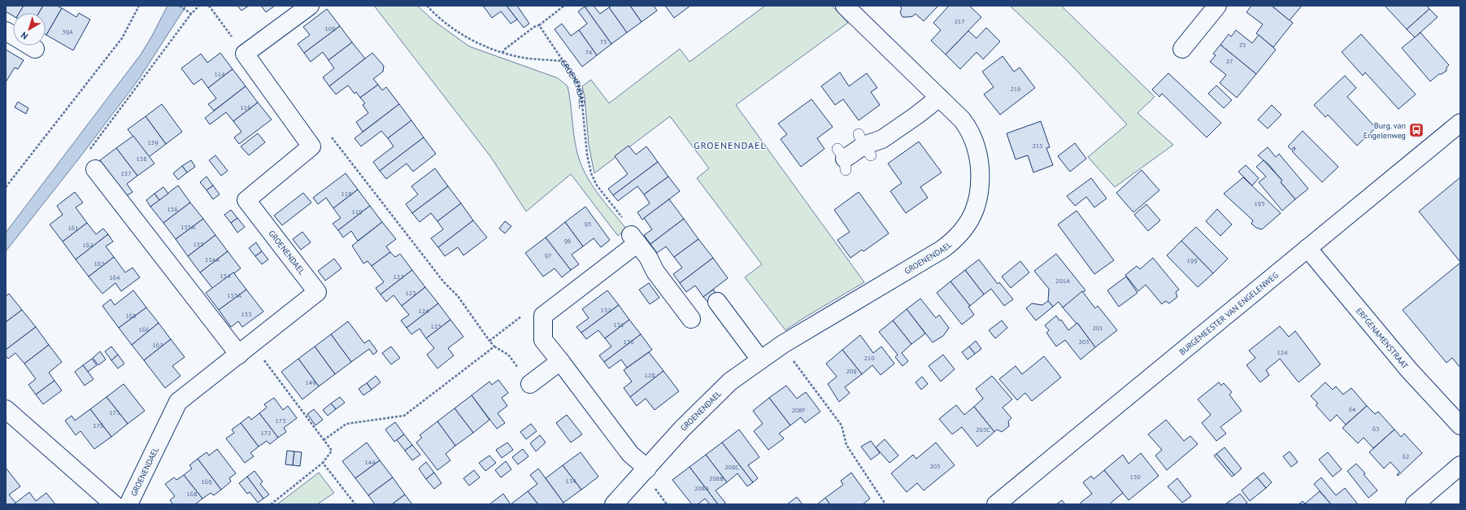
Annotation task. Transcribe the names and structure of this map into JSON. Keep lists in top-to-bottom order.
{
  "streets": {
    "street": ["GROENENDAEL", "BURGEMEESTER VAN ENGELENWEG", "ERFGENAMENSTRAAT"]
  },
  "crossings": [
    ["BURGEMEESTER VAN ENGELENWEG", "ERFGENAMENSTRAAT"]
  ],
  "districts": ["GROENENDAEL"],
  "places": {
    "bus stop": ["Burg. van Engelenweg"]
  },
  "house_numbers": [
    "217",
    "109",
    "39A",
    "75",
    "25",
    "74",
    "27",
    "114",
    "216",
    "116",
    "159",
    "215",
    "158",
    "157",
    "118",
    "195",
    "156",
    "119",
    "95",
    "155A",
    "161",
    "96",
    "155",
    "162",
    "97",
    "154A",
    "199",
    "163",
    "154",
    "122",
    "164",
    "201A",
    "123",
    "153A",
    "132",
    "124",
    "153",
    "165",
    "131",
    "125",
    "201",
    "166",
    "130",
    "203",
    "167",
    "124",
    "210",
    "209",
    "128",
    "149",
    "64",
    "208F",
    "175",
    "173",
    "176",
    "63",
    "203C",
    "172",
    "62",
    "144",
    "205",
    "208C",
    "130",
    "208B",
    "134",
    "169",
    "208A",
    "168"
  ],
  "north": "bottom left"
}
